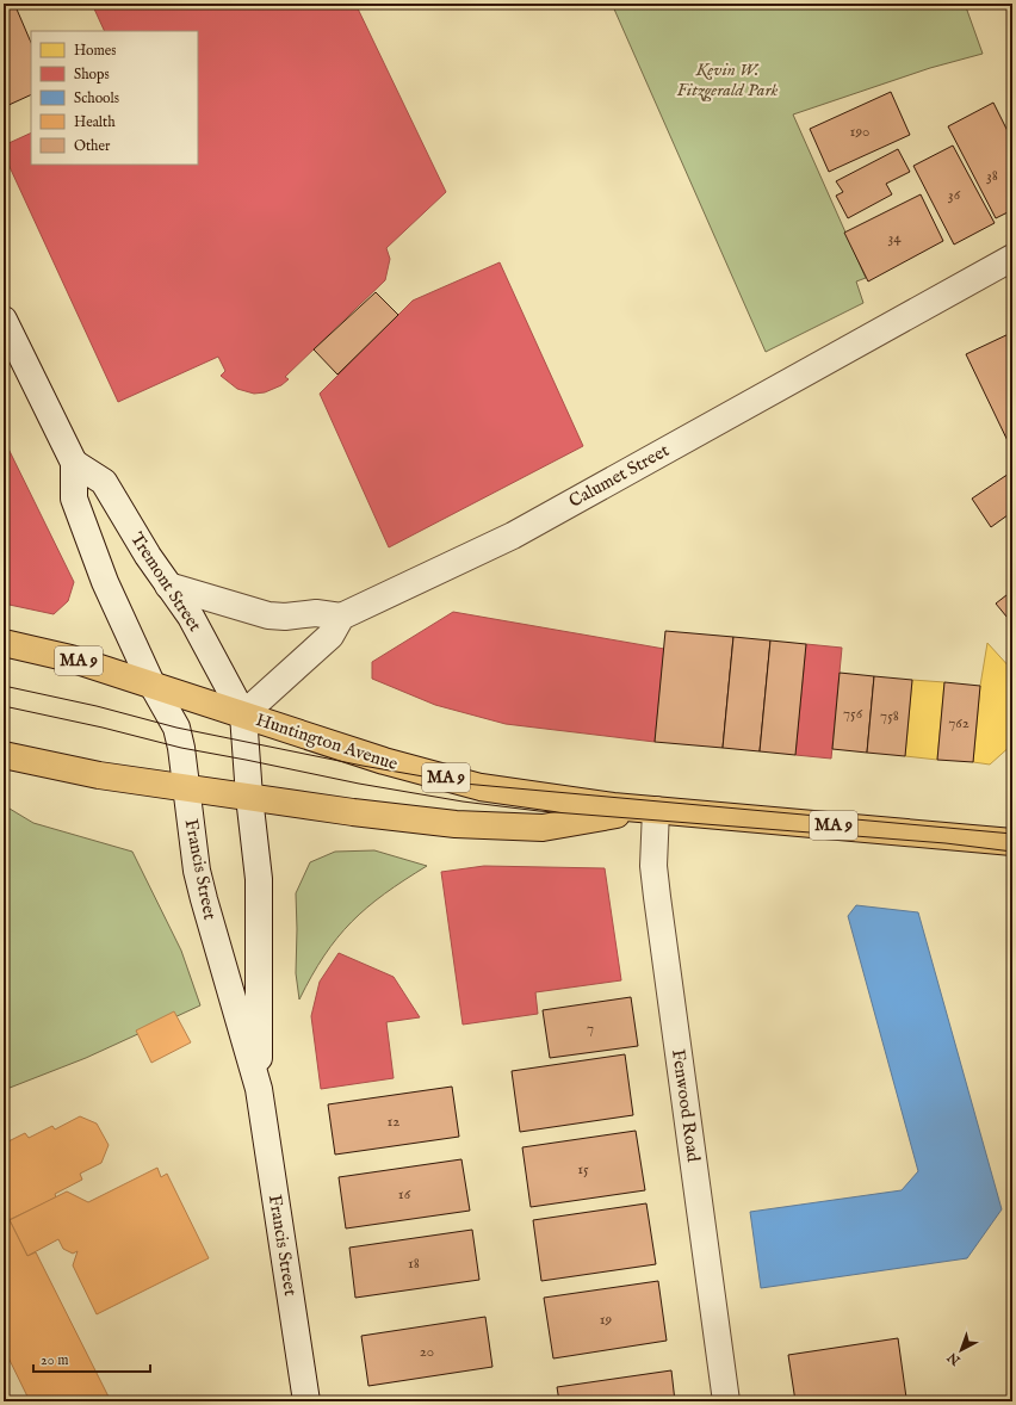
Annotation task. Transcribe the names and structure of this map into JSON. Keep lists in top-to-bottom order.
{
  "streets": {
    "main road": [
      "Calumet Street",
      "Tremont Street",
      "MA 9",
      "Huntington Avenue",
      "Francis Street",
      "Fenwood Road"
    ]
  },
  "crossings": [
    ["Tremont Street", "Huntington Avenue"],
    ["Tremont Street", "Francis Street"],
    ["Huntington Avenue", "Francis Street"],
    ["Huntington Avenue", "Fenwood Road"]
  ],
  "parks": ["Kevin W. Fitzgerald Park"],
  "house_numbers": [
    "190",
    "38",
    "36",
    "34",
    "756",
    "758",
    "762",
    "7",
    "12",
    "15",
    "16",
    "18",
    "19",
    "20"
  ],
  "legend": [
    "Homes",
    "Shops",
    "Schools",
    "Health",
    "Other"
  ],
  "scale_bar": "20 m",
  "north": "bottom left"
}
